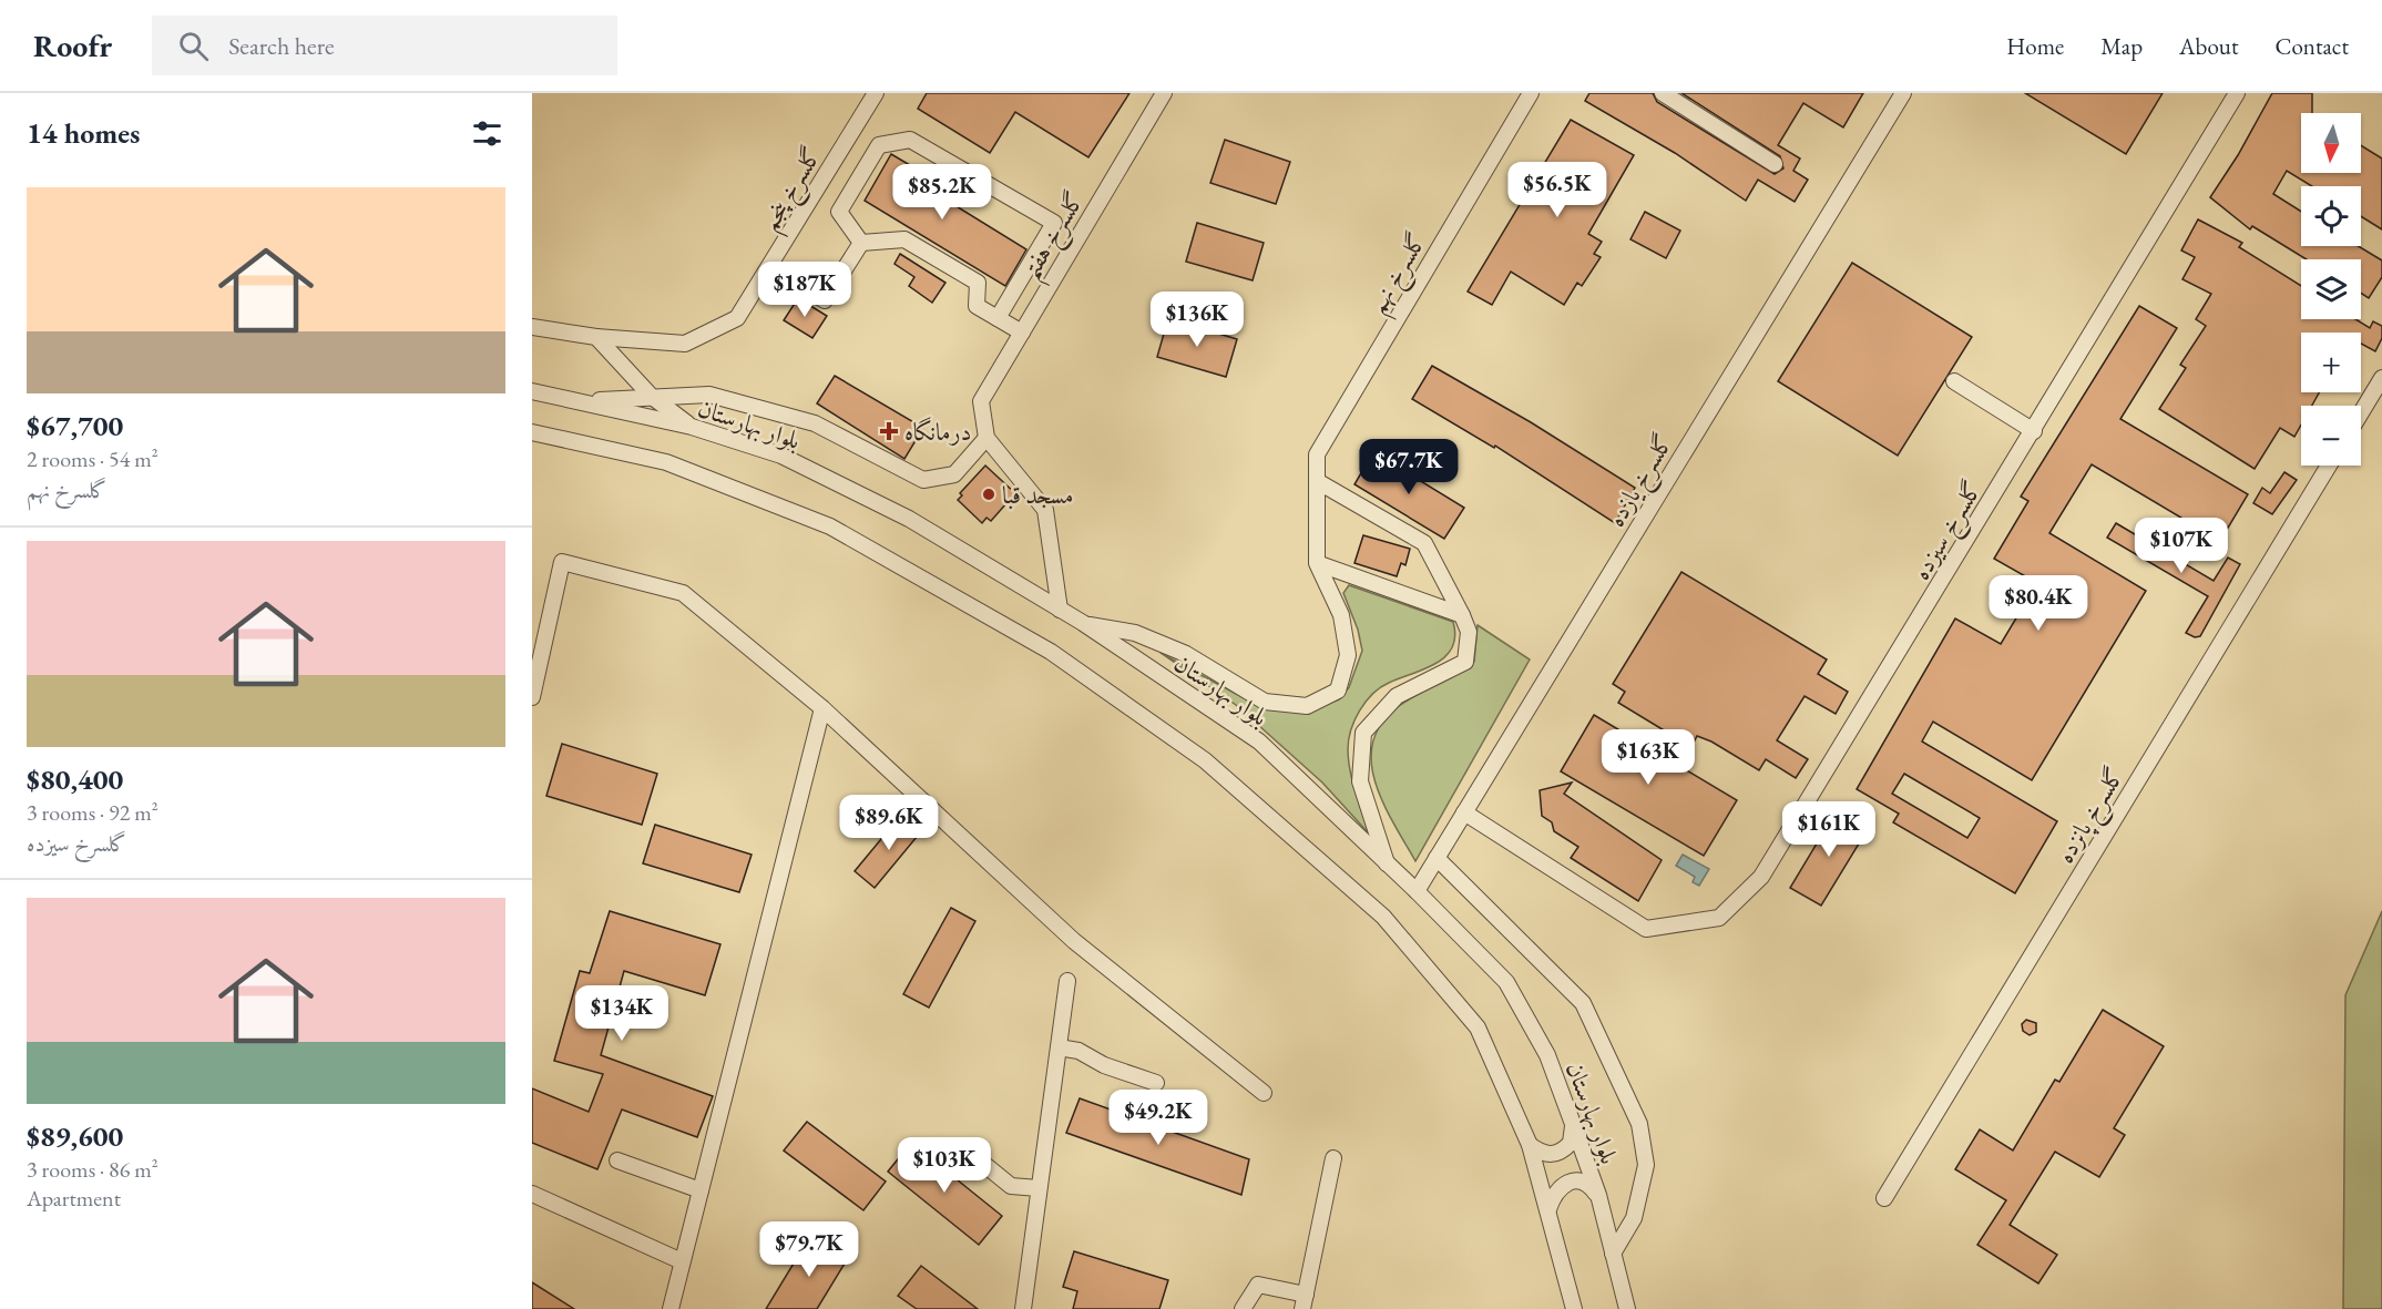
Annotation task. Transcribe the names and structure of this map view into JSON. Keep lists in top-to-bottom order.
{
  "streets": {
    "street": [
      "گلسرخ پنجم",
      "گلسرخ هفتم",
      "گلسرخ نهم",
      "بلوار بهارستان",
      "گلسرخ یازده",
      "گلسرخ سیزده",
      "گلسرخ پانزده"
    ]
  },
  "crossings": [
    ["بلوار بهارستان", "گلسرخ یازده"],
    ["گلسرخ یازده", "گلسرخ سیزده"]
  ],
  "places": {
    "health": ["درمانگاه"],
    "other": ["مسجد قبا"]
  },
  "north": "bottom",
  "page": {
    "header": "Roofr",
    "search": "Search here",
    "nav": [
      "Home",
      "Map",
      "About",
      "Contact"
    ],
    "heading": "14 homes",
    "map_buttons": ["+", "−"],
    "price": [
      "$56.5K",
      "$85.2K",
      "$187K",
      "$136K",
      "$67.7K",
      "$107K",
      "$80.4K",
      "$163K",
      "$89.6K",
      "$161K",
      "$134K",
      "$49.2K",
      "$103K",
      "$79.7K"
    ],
    "list": [
      {
        "name": "$67,700",
        "note": "2 rooms · 54 m² · گلسرخ نهم"
      },
      {
        "name": "$80,400",
        "note": "3 rooms · 92 m² · گلسرخ سیزده"
      },
      {
        "name": "$89,600",
        "note": "3 rooms · 86 m² · Apartment"
      }
    ]
  }
}
